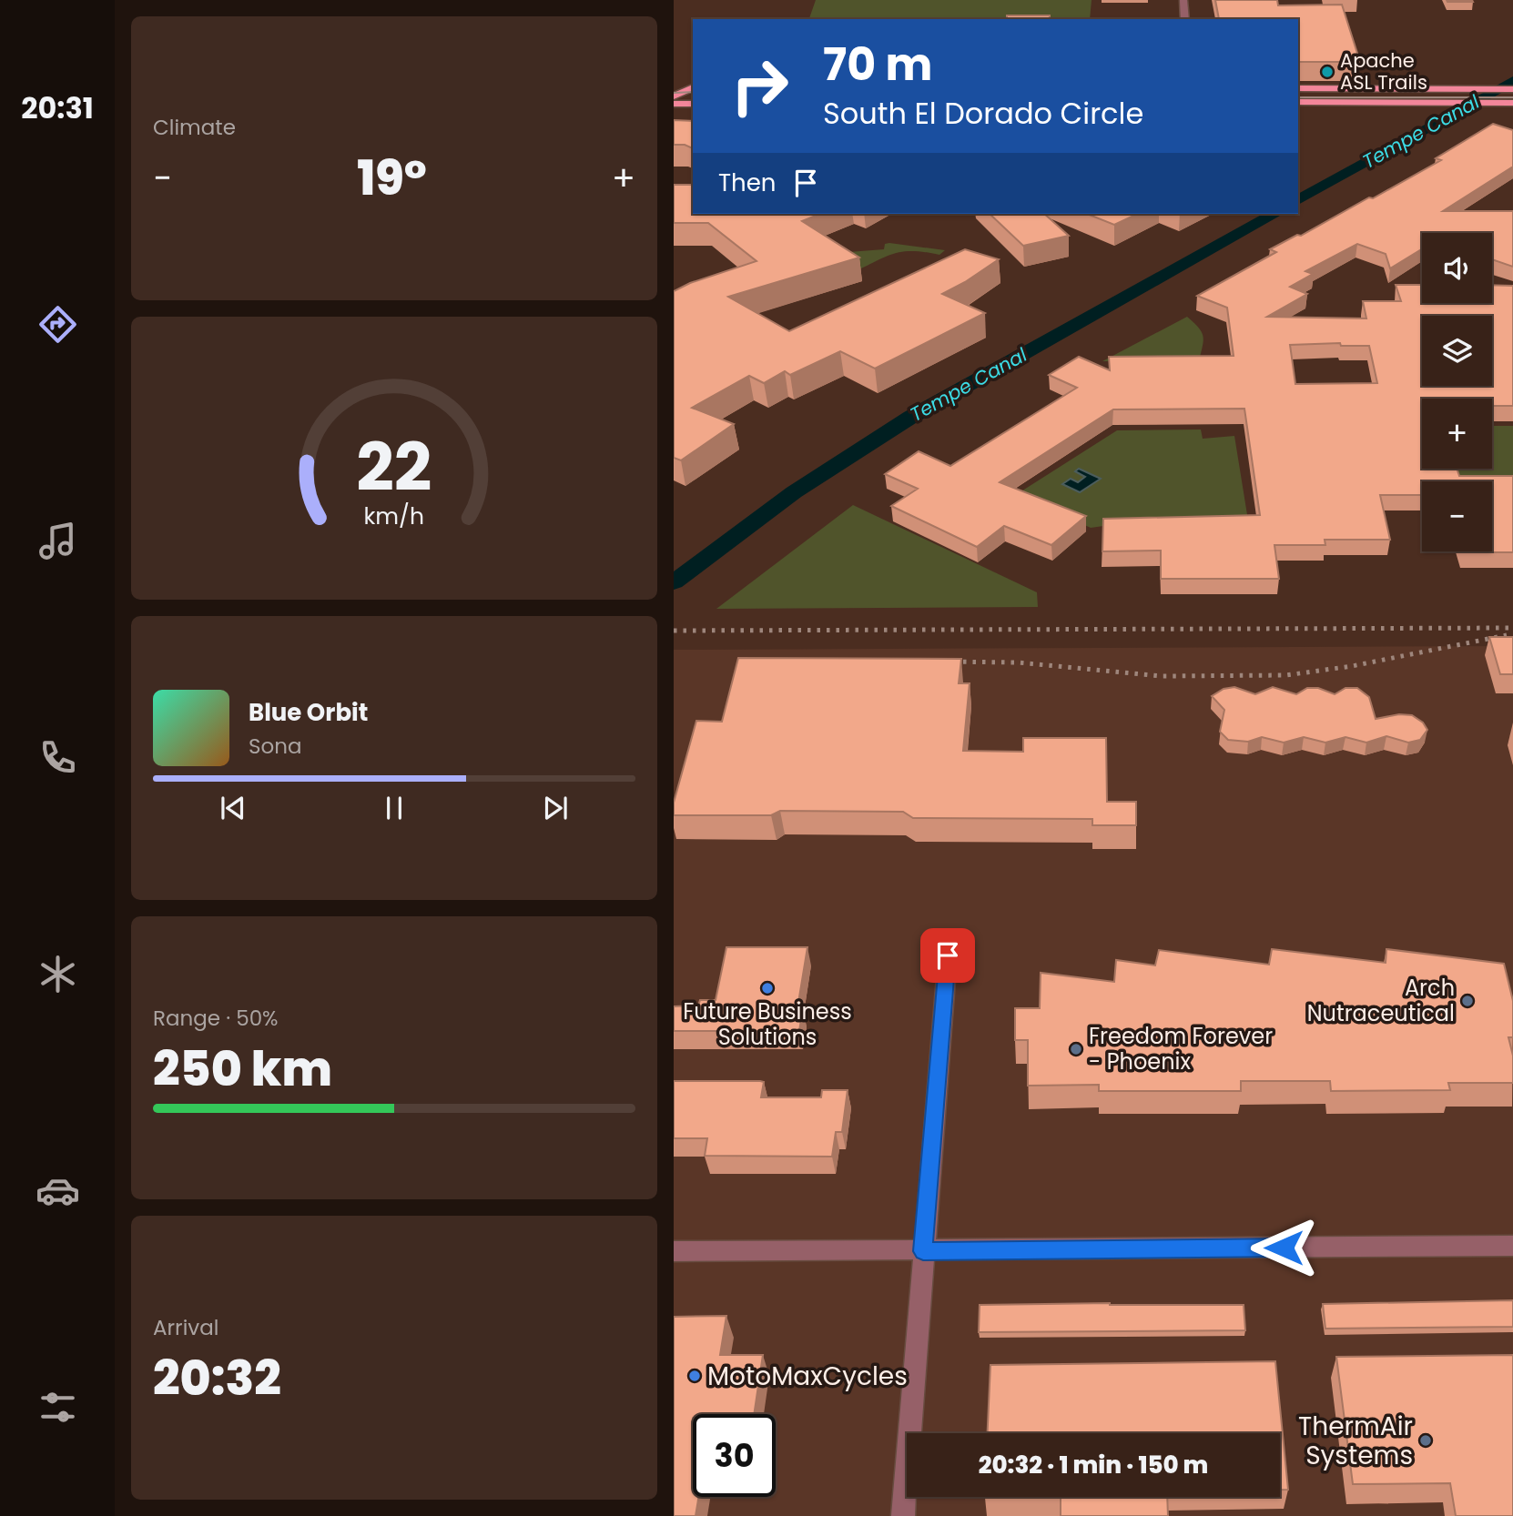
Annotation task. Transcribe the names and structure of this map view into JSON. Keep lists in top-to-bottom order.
{
  "water": ["Tempe Canal"],
  "places": [
    "Apache ASL Trails",
    "Future Business Solutions",
    "Arch Nutraceutical",
    "Freedom Forever - Phoenix",
    "MotoMaxCycles",
    "ThermAir Systems"
  ],
  "page": {
    "tabs": "20:31",
    "tile": [
      "Climate",
      ["Range · 50%", "250 km"],
      ["Arrival", "20:32"]
    ],
    "turn": ["70 m", "South El Dorado Circle"],
    "heat": ["−", "19°", "+"],
    "then": "Then",
    "map_buttons": ["+", "−"],
    "song": ["Blue Orbit", "Sona"],
    "limit": "30",
    "trip": "20:32 · 1 min · 150 m",
    "gauge": ["22", "km/h"]
  }
}
